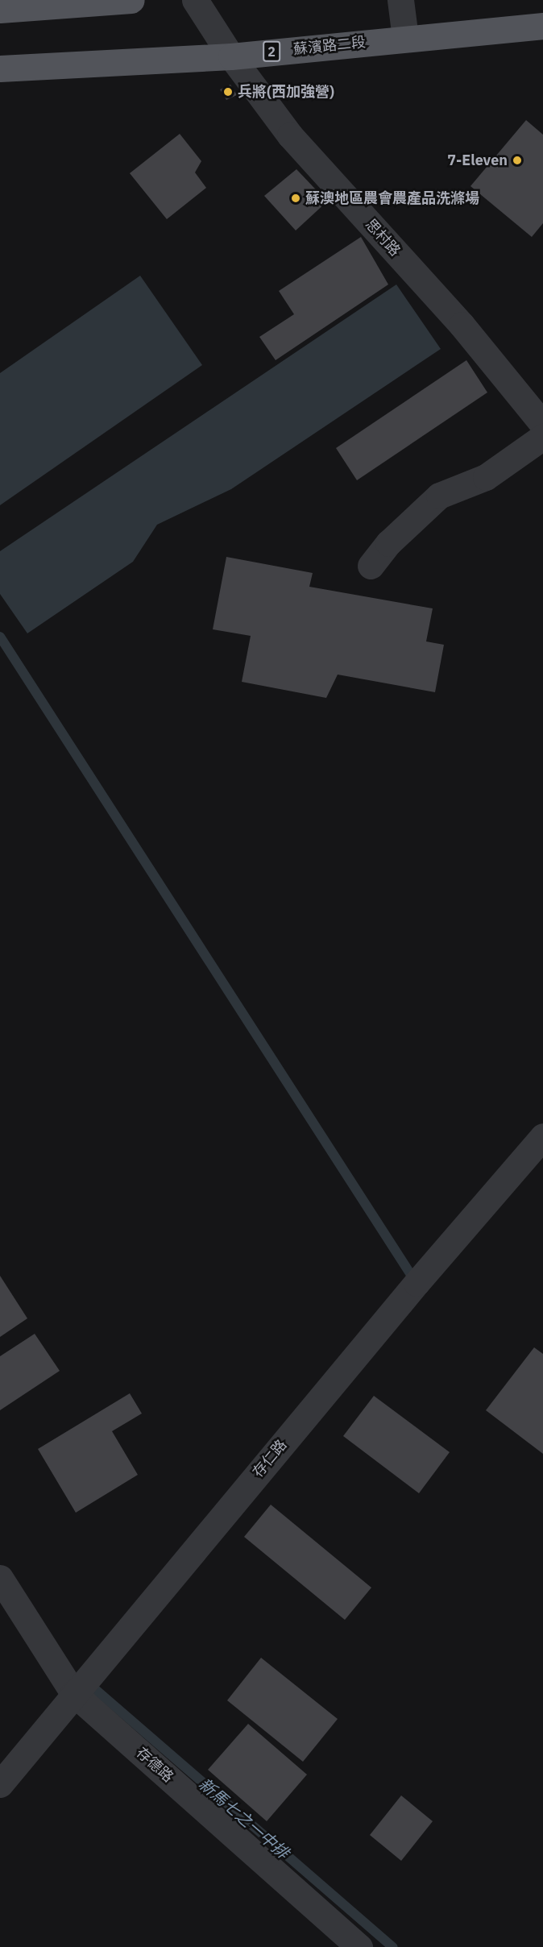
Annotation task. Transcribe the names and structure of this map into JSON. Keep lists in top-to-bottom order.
{
  "streets": {
    "main road": ["蘇濱路二段", "2"],
    "street": ["思村路", "存仁路", "存德路"]
  },
  "crossings": [
    ["蘇濱路二段", "思村路"],
    ["存仁路", "存德路"]
  ],
  "water": ["新馬七之一中排"],
  "places": ["兵將(西加強營)", "7-Eleven", "蘇澳地區農會農產品洗滌場"]
}
